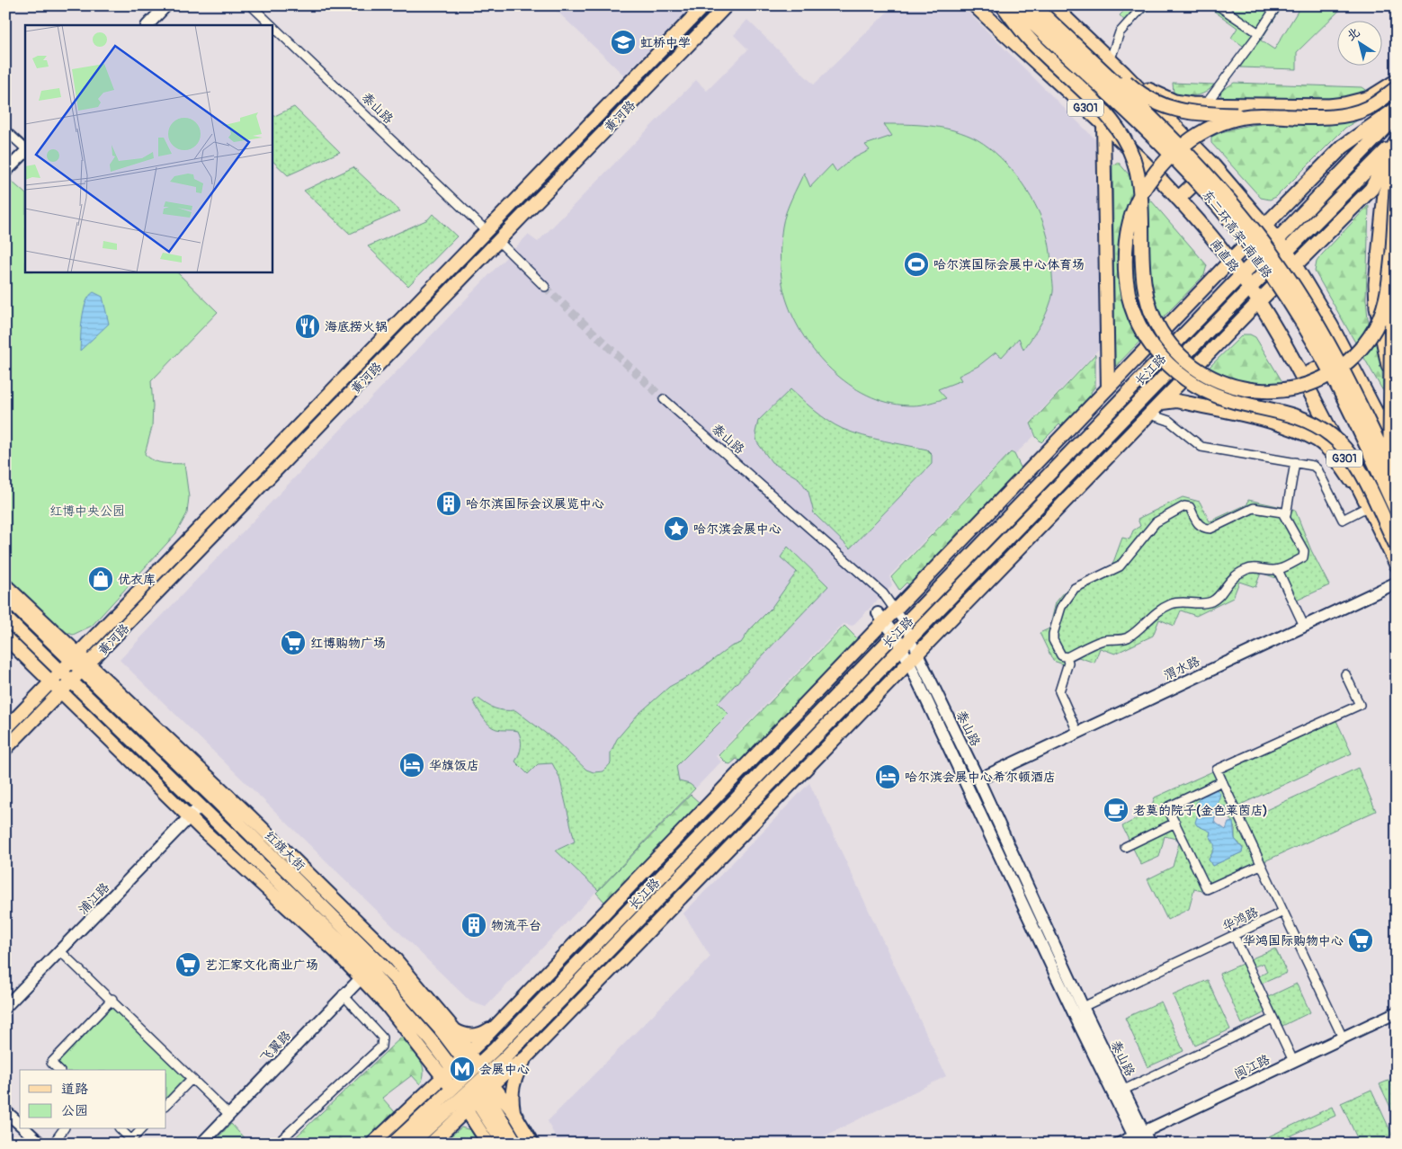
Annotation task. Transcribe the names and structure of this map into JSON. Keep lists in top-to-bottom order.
{
  "streets": {
    "highway": [
      "G301",
      "东二环高架-南直路",
      "南直路",
      "长江路"
    ],
    "main road": [
      "泰山路",
      "黄河路",
      "渭水路",
      "红旗大街",
      "浦江路",
      "飞翼路",
      "闽江路"
    ],
    "street": ["华鸿路"]
  },
  "crossings": [
    ["泰山路", "黄河路"],
    ["泰山路", "长江路"],
    ["泰山路", "渭水路"],
    ["泰山路", "华鸿路"],
    ["泰山路", "闽江路"],
    ["黄河路", "红旗大街"],
    ["南直路", "长江路"],
    ["长江路", "红旗大街"],
    ["红旗大街", "浦江路"],
    ["红旗大街", "飞翼路"]
  ],
  "parks": ["红博中央公园"],
  "places": {
    "school or university": ["虹桥中学"],
    "sports": ["哈尔滨国际会展中心体育场"],
    "restaurant": ["海底捞火锅"],
    "building": ["哈尔滨国际会议展览中心", "物流平台"],
    "place": ["哈尔滨会展中心"],
    "shop": ["优衣库"],
    "supermarket": ["红博购物广场", "华鸿国际购物中心", "艺汇家文化商业广场"],
    "hotel": ["华旗饭店", "哈尔滨会展中心希尔顿酒店"],
    "cafe": ["老莫的院子(金色莱茵店)"],
    "metro station": ["会展中心"]
  },
  "legend": ["道路", "公园"],
  "north": "top left"
}
